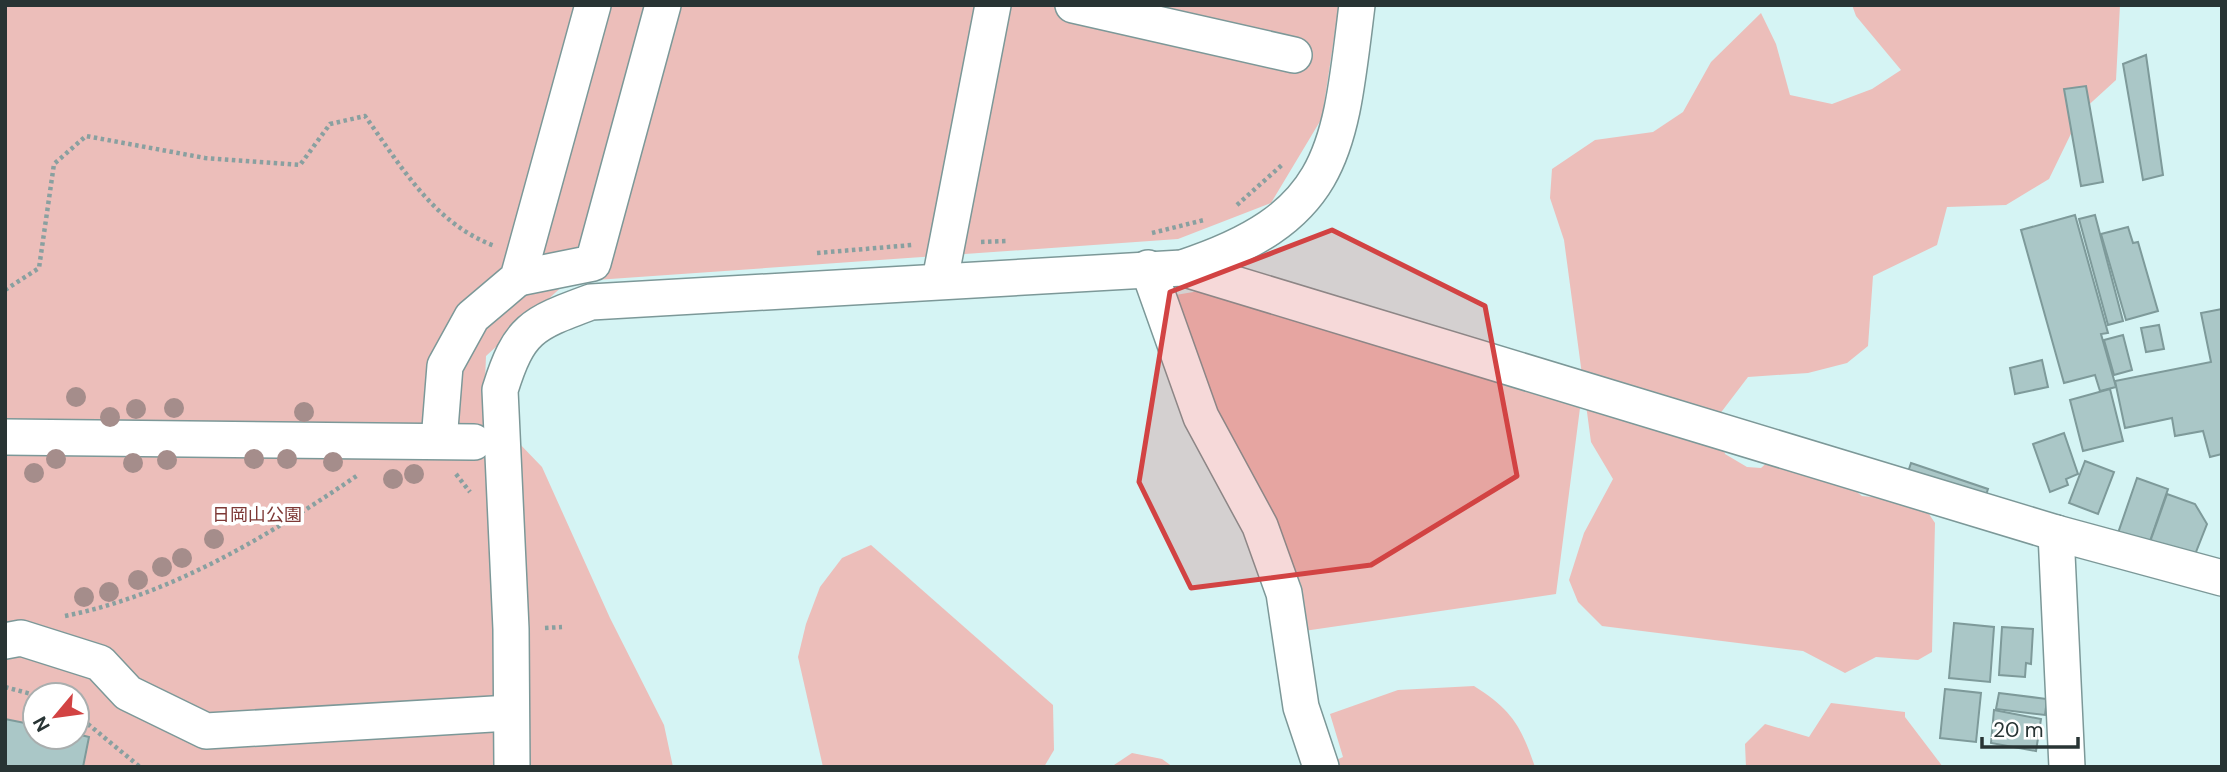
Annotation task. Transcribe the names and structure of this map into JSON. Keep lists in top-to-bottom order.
{
  "parks": ["日岡山公園"],
  "scale_bar": "20 m",
  "north": "bottom left"
}
